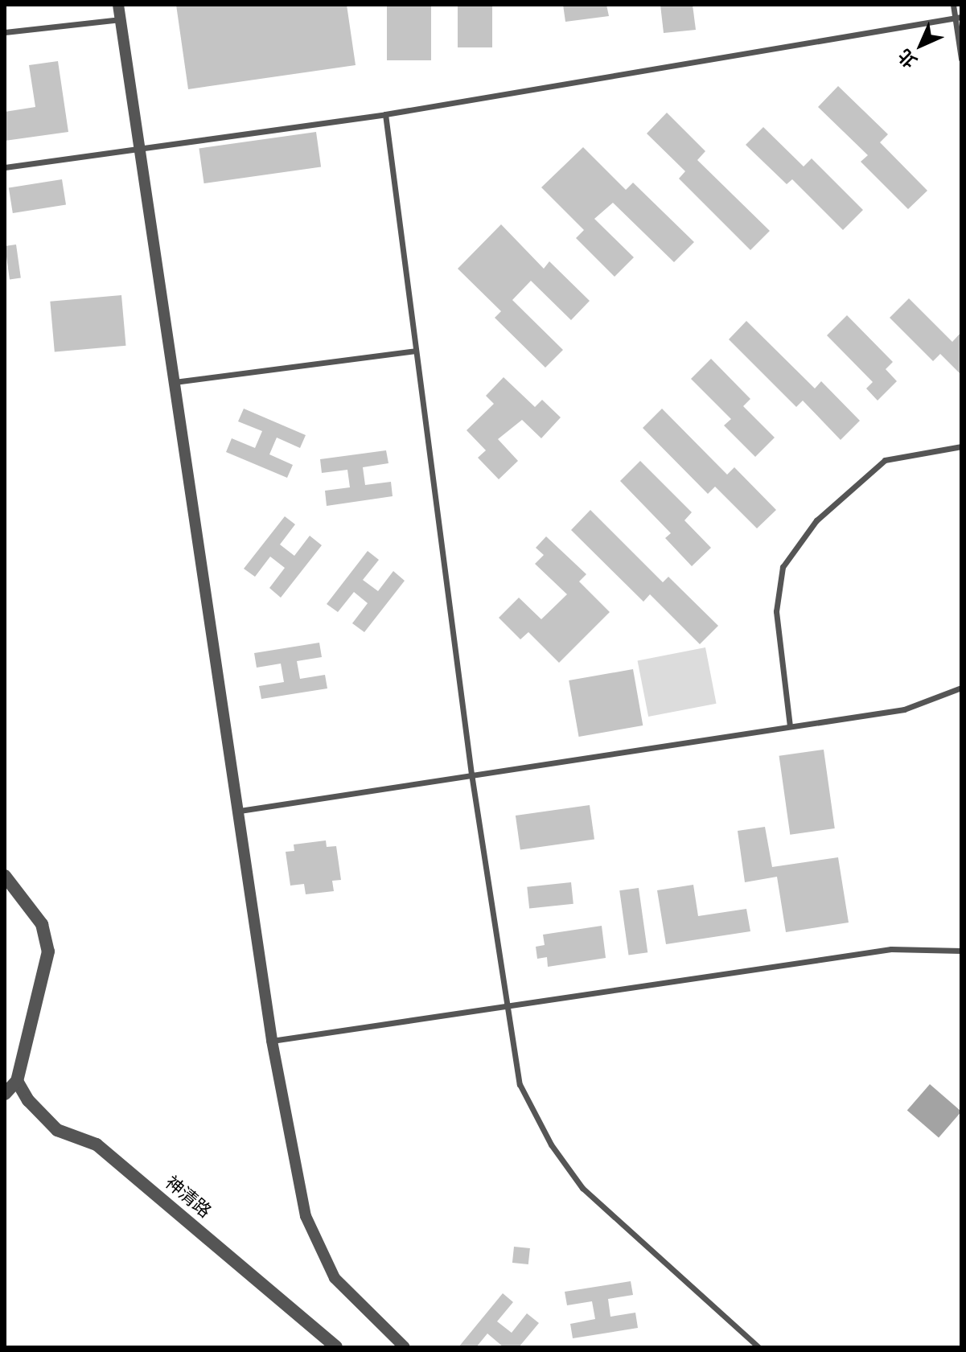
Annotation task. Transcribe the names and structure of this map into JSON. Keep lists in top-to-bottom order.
{
  "streets": {
    "street": ["神清路"]
  },
  "north": "bottom left"
}
